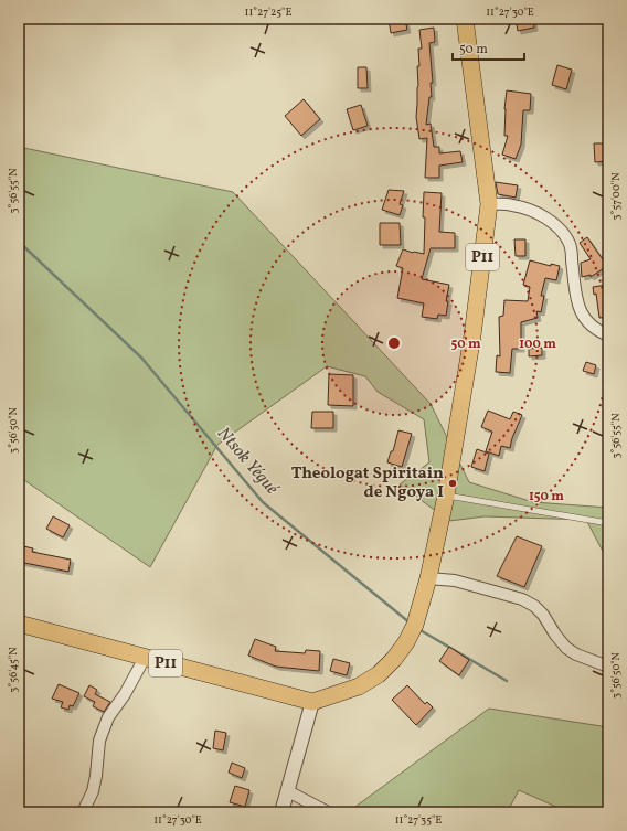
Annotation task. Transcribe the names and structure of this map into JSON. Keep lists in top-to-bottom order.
{
  "streets": {
    "main road": ["P11"]
  },
  "water": ["Ntsok Yégué"],
  "places": ["Theologat Spiritain de Ngoya I"],
  "scale_bar": "50 m",
  "coordinates": [
    "11°27'25\"E",
    "11°27'30\"E",
    "3°56'55\"N",
    "3°57'00\"N",
    "3°56'50\"N",
    "3°56'45\"N",
    "11°27'35\"E"
  ],
  "rings": ["50 m", "100 m", "150 m"]
}
